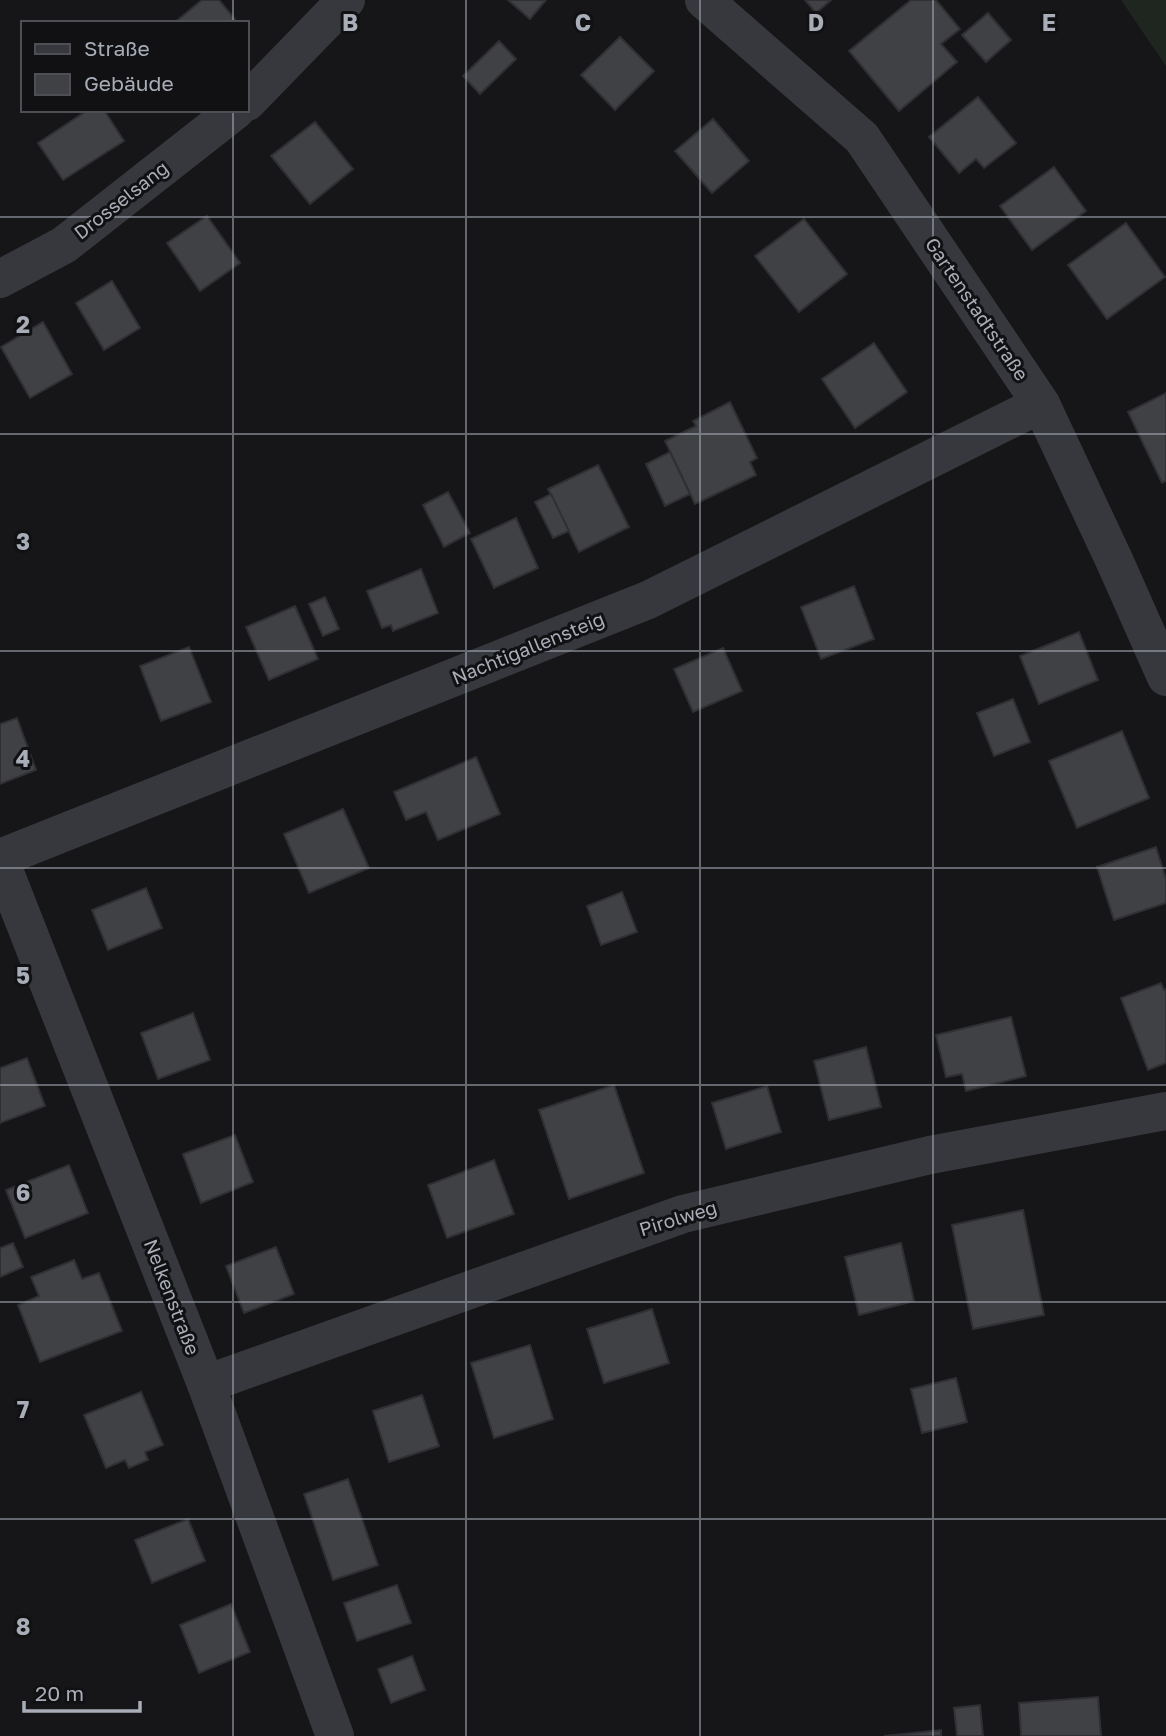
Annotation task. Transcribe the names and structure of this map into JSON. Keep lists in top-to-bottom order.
{
  "streets": {
    "street": [
      "Drosselsang",
      "Gartenstadtstraße",
      "Nachtigallensteig",
      "Pirolweg",
      "Nelkenstraße"
    ]
  },
  "crossings": [
    ["Gartenstadtstraße", "Nachtigallensteig"],
    ["Nachtigallensteig", "Nelkenstraße"],
    ["Pirolweg", "Nelkenstraße"]
  ],
  "legend": ["Straße", "Gebäude"],
  "scale_bar": "20 m",
  "grid": {
    "columns": [
      "B",
      "C",
      "D",
      "E"
    ],
    "rows": [
      "2",
      "3",
      "4",
      "5",
      "6",
      "7",
      "8"
    ]
  }
}
